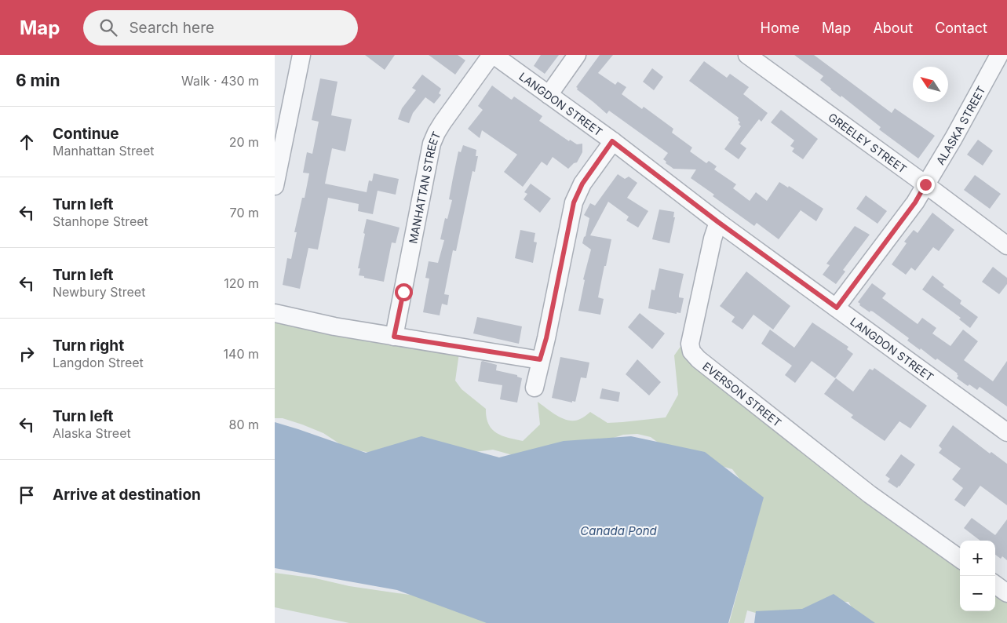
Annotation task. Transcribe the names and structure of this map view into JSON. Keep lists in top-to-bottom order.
{
  "streets": {
    "street": [
      "LANGDON STREET",
      "ALASKA STREET",
      "GREELEY STREET",
      "MANHATTAN STREET",
      "EVERSON STREET"
    ]
  },
  "crossings": [
    ["LANGDON STREET", "ALASKA STREET"],
    ["LANGDON STREET", "MANHATTAN STREET"],
    ["LANGDON STREET", "EVERSON STREET"],
    ["ALASKA STREET", "GREELEY STREET"]
  ],
  "water": ["Canada Pond"],
  "north": "top left",
  "page": {
    "header": "Map",
    "search": "Search here",
    "nav": [
      "Home",
      "Map",
      "About",
      "Contact"
    ],
    "heading": ["6 min", "Walk · 430 m"],
    "list": [
      ["Continue", "Manhattan Street", "20 m"],
      ["Turn left", "Stanhope Street", "70 m"],
      ["Turn left", "Newbury Street", "120 m"],
      ["Turn right", "Langdon Street", "140 m"],
      ["Turn left", "Alaska Street", "80 m"],
      "Arrive at destination"
    ],
    "map_buttons": ["+", "−"]
  }
}
